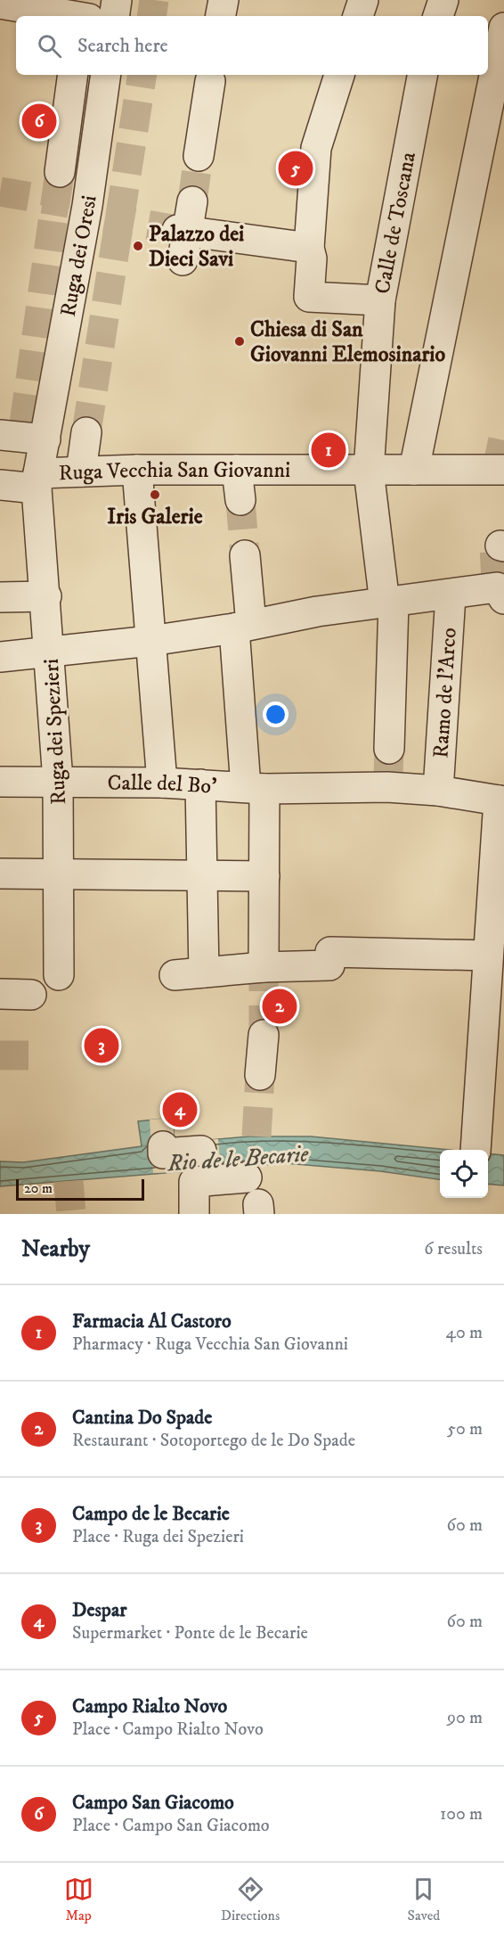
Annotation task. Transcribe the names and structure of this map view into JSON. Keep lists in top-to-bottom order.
{
  "streets": {
    "street": [
      "Calle de Toscana",
      "Ruga dei Oresi",
      "Ruga Vecchia San Giovanni",
      "Ramo de l'Arco",
      "Ruga dei Spezieri",
      "Calle del Bo'"
    ]
  },
  "crossings": [
    ["Calle de Toscana", "Ruga Vecchia San Giovanni"],
    ["Calle de Toscana", "Calle del Bo'"],
    ["Ruga dei Oresi", "Ruga Vecchia San Giovanni"],
    ["Ruga Vecchia San Giovanni", "Ruga dei Spezieri"],
    ["Ramo de l'Arco", "Calle del Bo'"],
    ["Ruga dei Spezieri", "Calle del Bo'"]
  ],
  "water": ["Rio de le Becarie"],
  "places": ["Palazzo dei Dieci Savi", "Chiesa di San Giovanni Elemosinario", "Iris Galerie"],
  "scale_bar": "20 m",
  "page": {
    "search": "Search here",
    "pins": [
      "6",
      "5",
      "1",
      "2",
      "3",
      "4"
    ],
    "scale": "20 m",
    "heading": ["Nearby", "6 results"],
    "list": [
      {
        "mark": "1",
        "name": "Farmacia Al Castoro",
        "note": "Pharmacy · Ruga Vecchia San Giovanni",
        "value": "40 m"
      },
      {
        "mark": "2",
        "name": "Cantina Do Spade",
        "note": "Restaurant · Sotoportego de le Do Spade",
        "value": "50 m"
      },
      {
        "mark": "3",
        "name": "Campo de le Becarie",
        "note": "Place · Ruga dei Spezieri",
        "value": "60 m"
      },
      {
        "mark": "4",
        "name": "Despar",
        "note": "Supermarket · Ponte de le Becarie",
        "value": "60 m"
      },
      {
        "mark": "5",
        "name": "Campo Rialto Novo",
        "note": "Place · Campo Rialto Novo",
        "value": "90 m"
      },
      {
        "mark": "6",
        "name": "Campo San Giacomo",
        "note": "Place · Campo San Giacomo",
        "value": "100 m"
      }
    ],
    "nav": ["Map", "Directions", "Saved"]
  }
}
